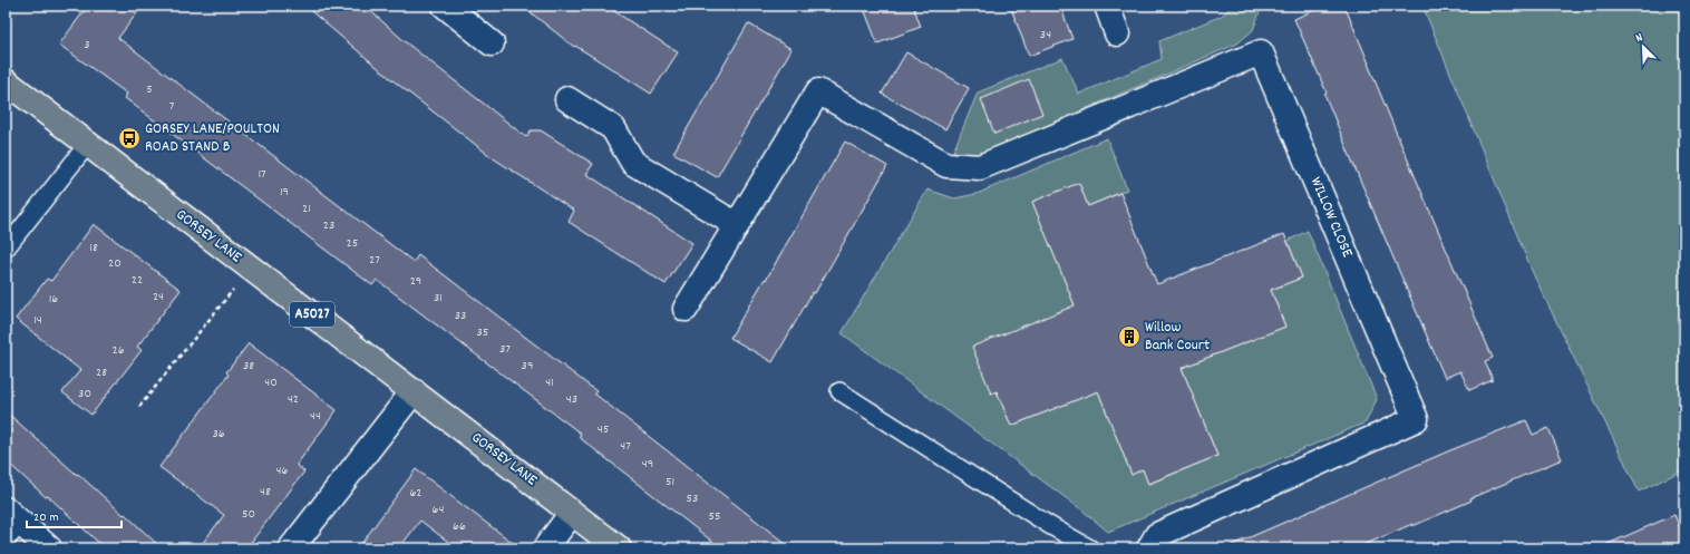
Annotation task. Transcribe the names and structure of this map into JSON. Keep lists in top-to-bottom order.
{
  "streets": {
    "main road": ["GORSEY LANE", "A5027"],
    "street": ["WILLOW CLOSE"]
  },
  "places": {
    "bus stop": ["GORSEY LANE/POULTON ROAD STAND B"],
    "building": ["Willow Bank Court"]
  },
  "house_numbers": [
    "34",
    "3",
    "5",
    "7",
    "17",
    "19",
    "21",
    "23",
    "25",
    "18",
    "27",
    "20",
    "22",
    "29",
    "24",
    "31",
    "16",
    "33",
    "14",
    "35",
    "37",
    "26",
    "38",
    "39",
    "28",
    "40",
    "41",
    "30",
    "42",
    "43",
    "44",
    "45",
    "36",
    "47",
    "49",
    "46",
    "51",
    "48",
    "62",
    "53",
    "64",
    "50",
    "55",
    "66"
  ],
  "scale_bar": "20 m",
  "north": "top left"
}
